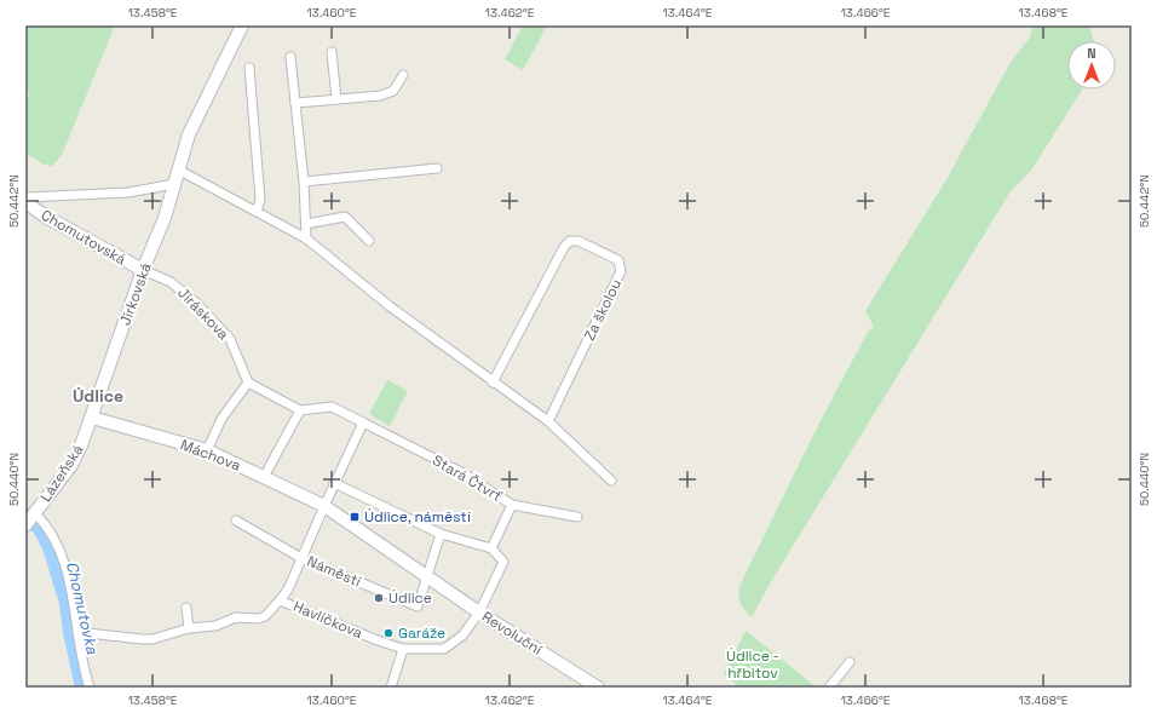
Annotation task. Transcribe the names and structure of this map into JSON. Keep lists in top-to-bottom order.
{
  "streets": {
    "street": [
      "Chomutovská",
      "Jirkovská",
      "Za školou",
      "Jiráskova",
      "Máchova",
      "Lázeňská",
      "Stará Čtvrť",
      "Náměstí",
      "Havlíčkova",
      "Revoluční"
    ]
  },
  "crossings": [
    ["Chomutovská", "Jirkovská"],
    ["Chomutovská", "Jiráskova"],
    ["Jirkovská", "Jiráskova"],
    ["Jirkovská", "Máchova"],
    ["Jirkovská", "Lázeňská"],
    ["Máchova", "Lázeňská"],
    ["Máchova", "Náměstí"],
    ["Náměstí", "Revoluční"],
    ["Havlíčkova", "Revoluční"]
  ],
  "districts": ["Údlice"],
  "water": ["Chomutovka"],
  "parks": ["Údlice - hřbitov"],
  "places": {
    "transit": ["Údlice, náměstí"],
    "other": ["Údlice", "Garáže"]
  },
  "north": "top",
  "coordinates": [
    "13.458°E",
    "13.460°E",
    "13.462°E",
    "13.464°E",
    "13.466°E",
    "13.468°E",
    "50.442°N",
    "50.440°N"
  ]
}
